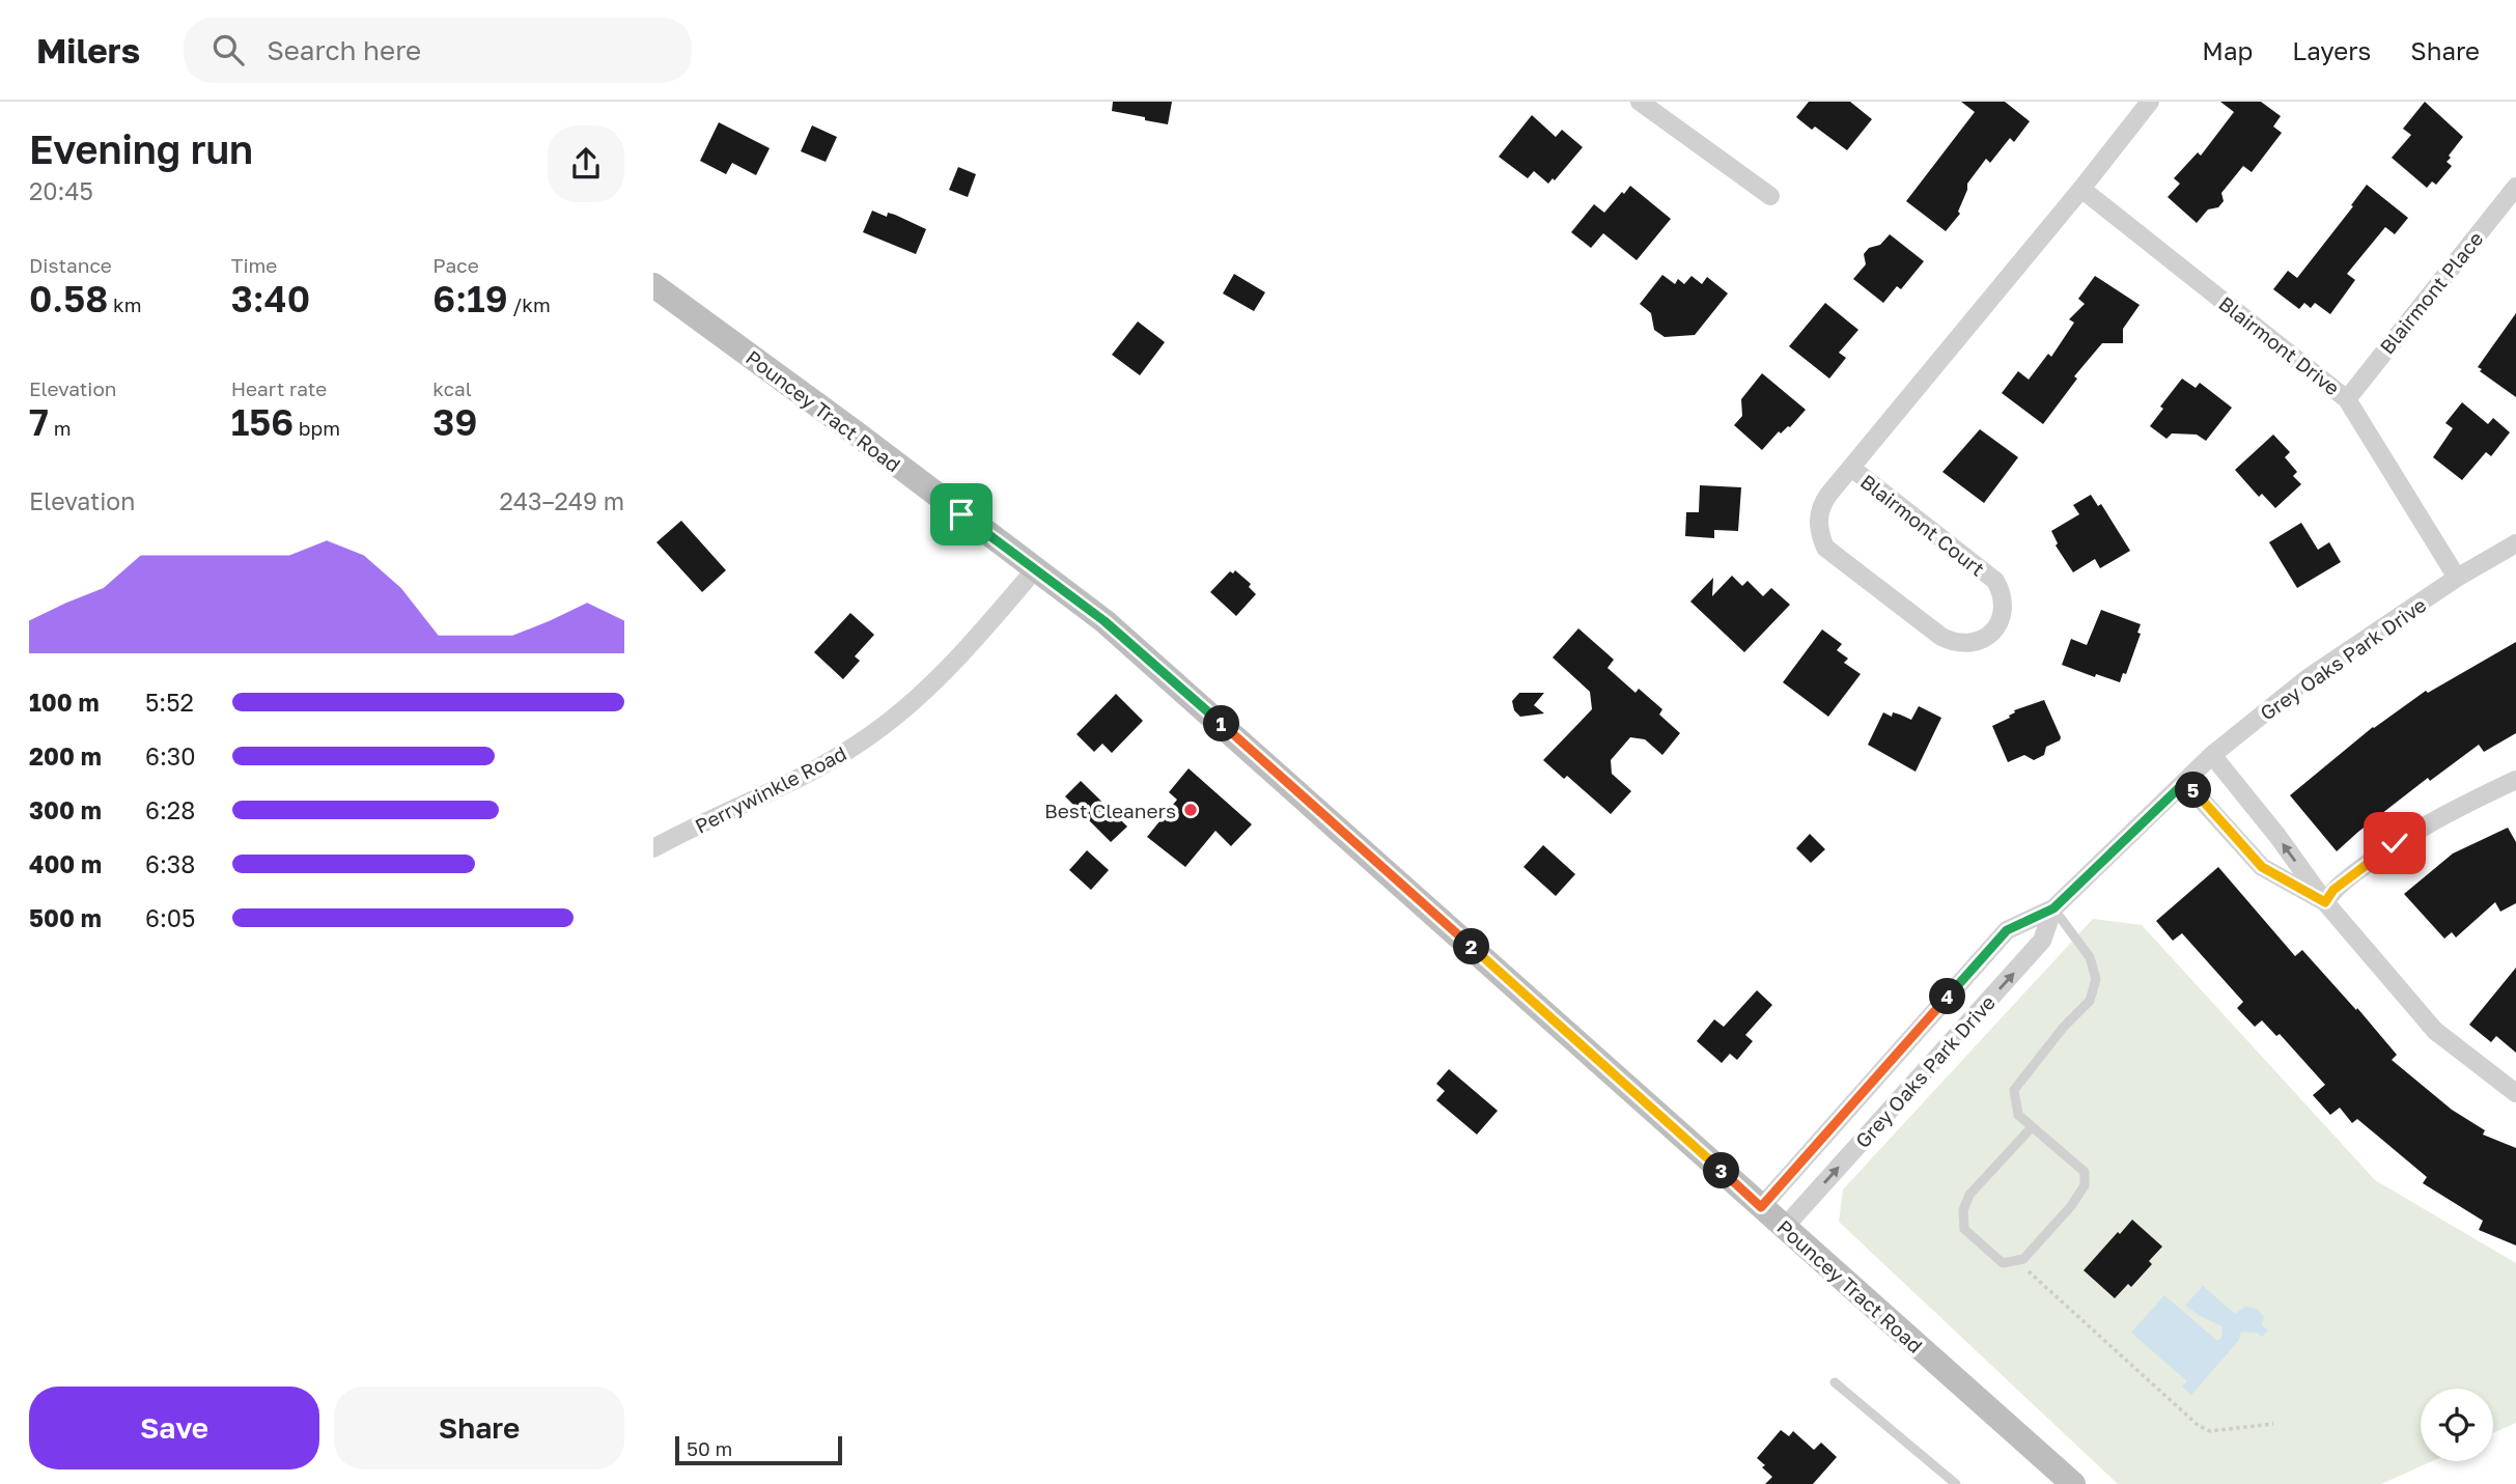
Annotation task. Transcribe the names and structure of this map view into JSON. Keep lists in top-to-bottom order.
{
  "streets": {
    "main road": ["Pouncey Tract Road"],
    "street": [
      "Blairmont Place",
      "Blairmont Drive",
      "Blairmont Court",
      "Grey Oaks Park Drive",
      "Perrywinkle Road"
    ]
  },
  "crossings": [
    ["Blairmont Place", "Blairmont Drive"],
    ["Blairmont Drive", "Blairmont Court"],
    ["Blairmont Drive", "Grey Oaks Park Drive"],
    ["Pouncey Tract Road", "Grey Oaks Park Drive"],
    ["Pouncey Tract Road", "Perrywinkle Road"]
  ],
  "places": ["Best Cleaners"],
  "scale_bar": "50 m",
  "page": {
    "header": "Milers",
    "search": "Search here",
    "nav": ["Map", "Layers", "Share"],
    "heading": ["Evening run", "20:45"],
    "stats": [
      ["Distance", "0.58 km"],
      ["Time", "3:40"],
      ["Pace", "6:19 /km"],
      ["Elevation", "7 m"],
      ["Heart rate", "156 bpm"],
      ["kcal", "39"]
    ],
    "chart": ["Elevation", "243–249 m"],
    "list": [
      {
        "name": "100 m",
        "note": "5:52"
      },
      {
        "name": "200 m",
        "note": "6:30"
      },
      {
        "name": "300 m",
        "note": "6:28"
      },
      {
        "name": "400 m",
        "note": "6:38"
      },
      {
        "name": "500 m",
        "note": "6:05"
      }
    ],
    "pins": [
      "1",
      "5",
      "2",
      "4",
      "3"
    ],
    "buttons": ["Save", "Share"],
    "scale": "50 m"
  }
}
